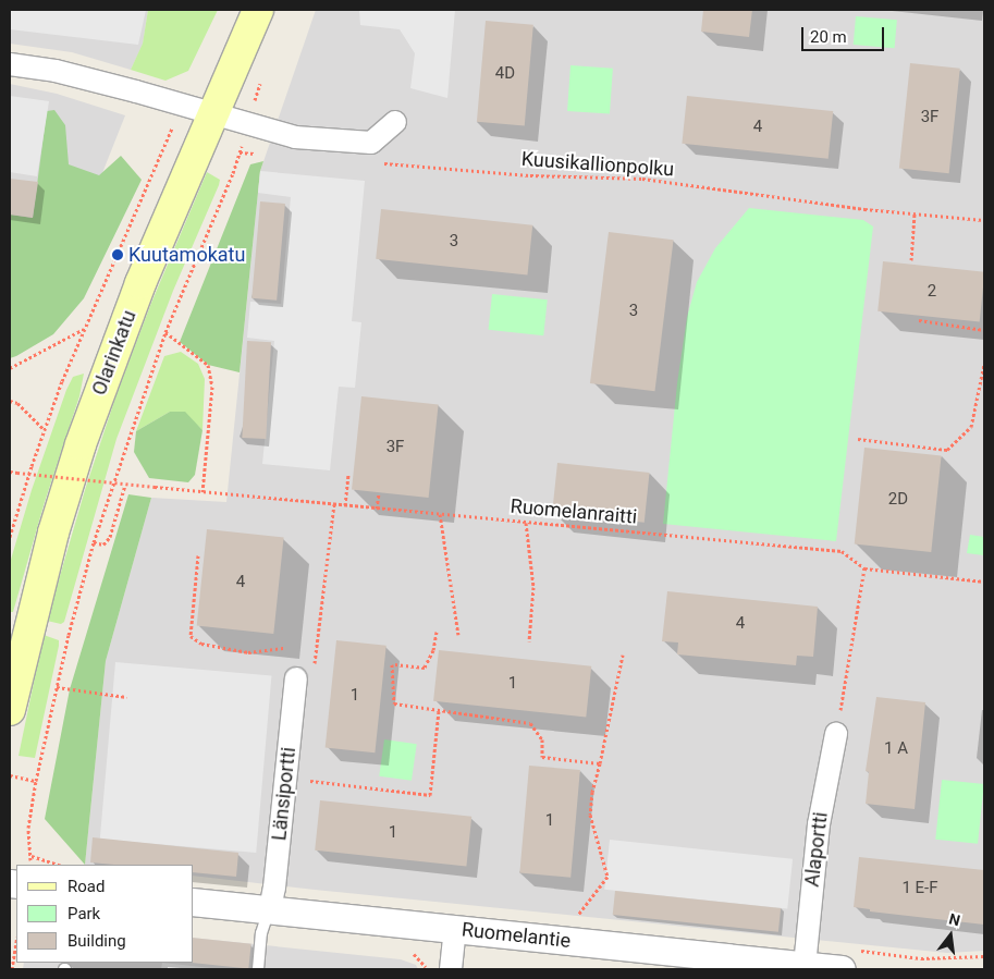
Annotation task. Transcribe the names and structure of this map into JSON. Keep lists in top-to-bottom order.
{
  "streets": {
    "main road": ["Olarinkatu"],
    "street": ["Länsiportti", "Alaportti", "Ruomelantie"],
    "path": ["Kuusikallionpolku", "Ruomelanraitti"]
  },
  "crossings": [
    ["Länsiportti", "Ruomelantie"],
    ["Alaportti", "Ruomelantie"]
  ],
  "places": ["Kuutamokatu"],
  "house_numbers": [
    "4D",
    "3F",
    "4",
    "3",
    "2",
    "3",
    "3F",
    "2D",
    "4",
    "4",
    "1",
    "1",
    "1 A",
    "1",
    "1",
    "1 E-F"
  ],
  "legend": ["Road", "Park", "Building"],
  "scale_bar": "20 m",
  "north": "top"
}
